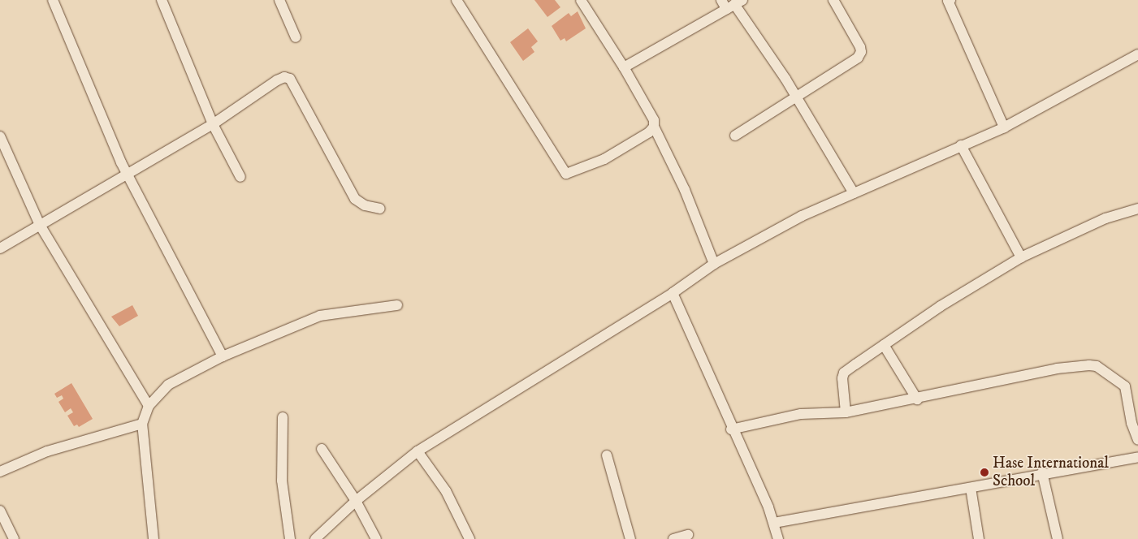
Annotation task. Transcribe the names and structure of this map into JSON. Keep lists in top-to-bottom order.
{
  "places": ["Hase International School"]
}
